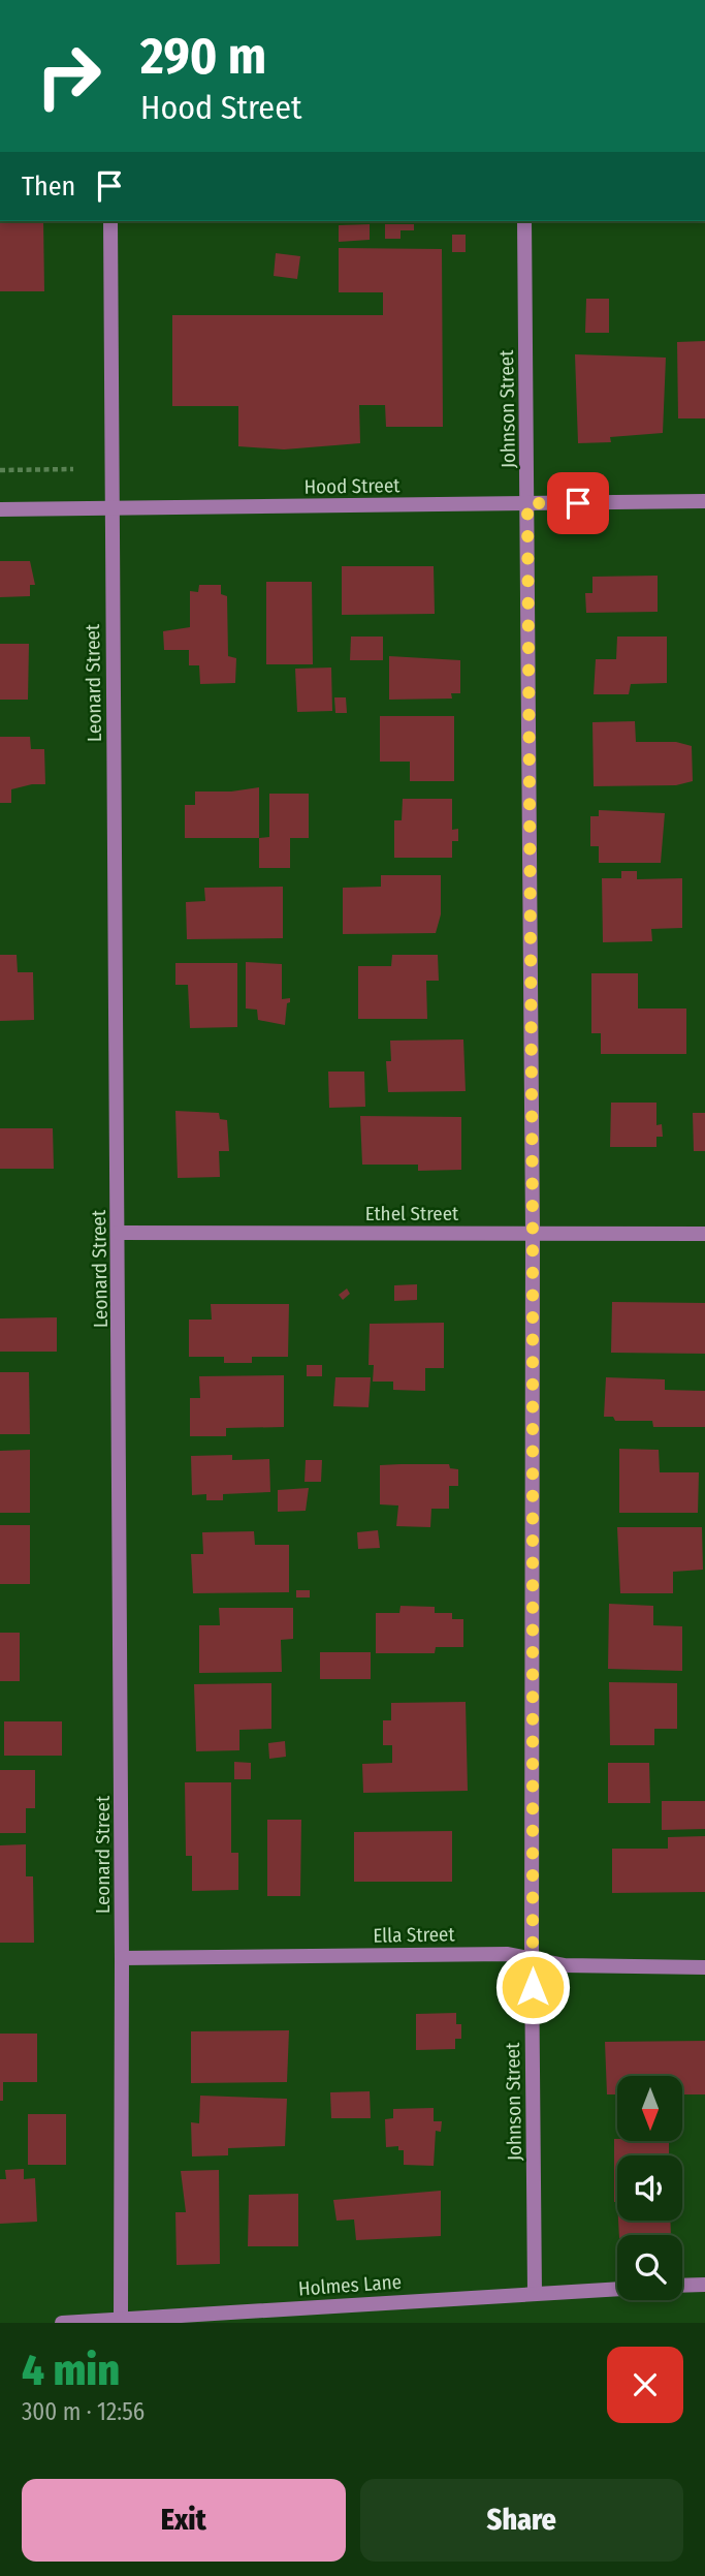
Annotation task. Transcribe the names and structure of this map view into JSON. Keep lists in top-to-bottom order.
{
  "streets": {
    "street": [
      "Johnson Street",
      "Hood Street",
      "Leonard Street",
      "Ethel Street",
      "Ella Street",
      "Holmes Lane"
    ]
  },
  "crossings": [
    ["Johnson Street", "Hood Street"],
    ["Johnson Street", "Ethel Street"],
    ["Johnson Street", "Ella Street"],
    ["Johnson Street", "Holmes Lane"],
    ["Hood Street", "Leonard Street"],
    ["Leonard Street", "Ethel Street"],
    ["Leonard Street", "Ella Street"],
    ["Leonard Street", "Holmes Lane"]
  ],
  "north": "bottom",
  "page": {
    "turn": ["290 m", "Hood Street"],
    "then": "Then",
    "heading": ["4 min", "300 m · 12:56"],
    "buttons": ["Exit", "Share"]
  }
}
